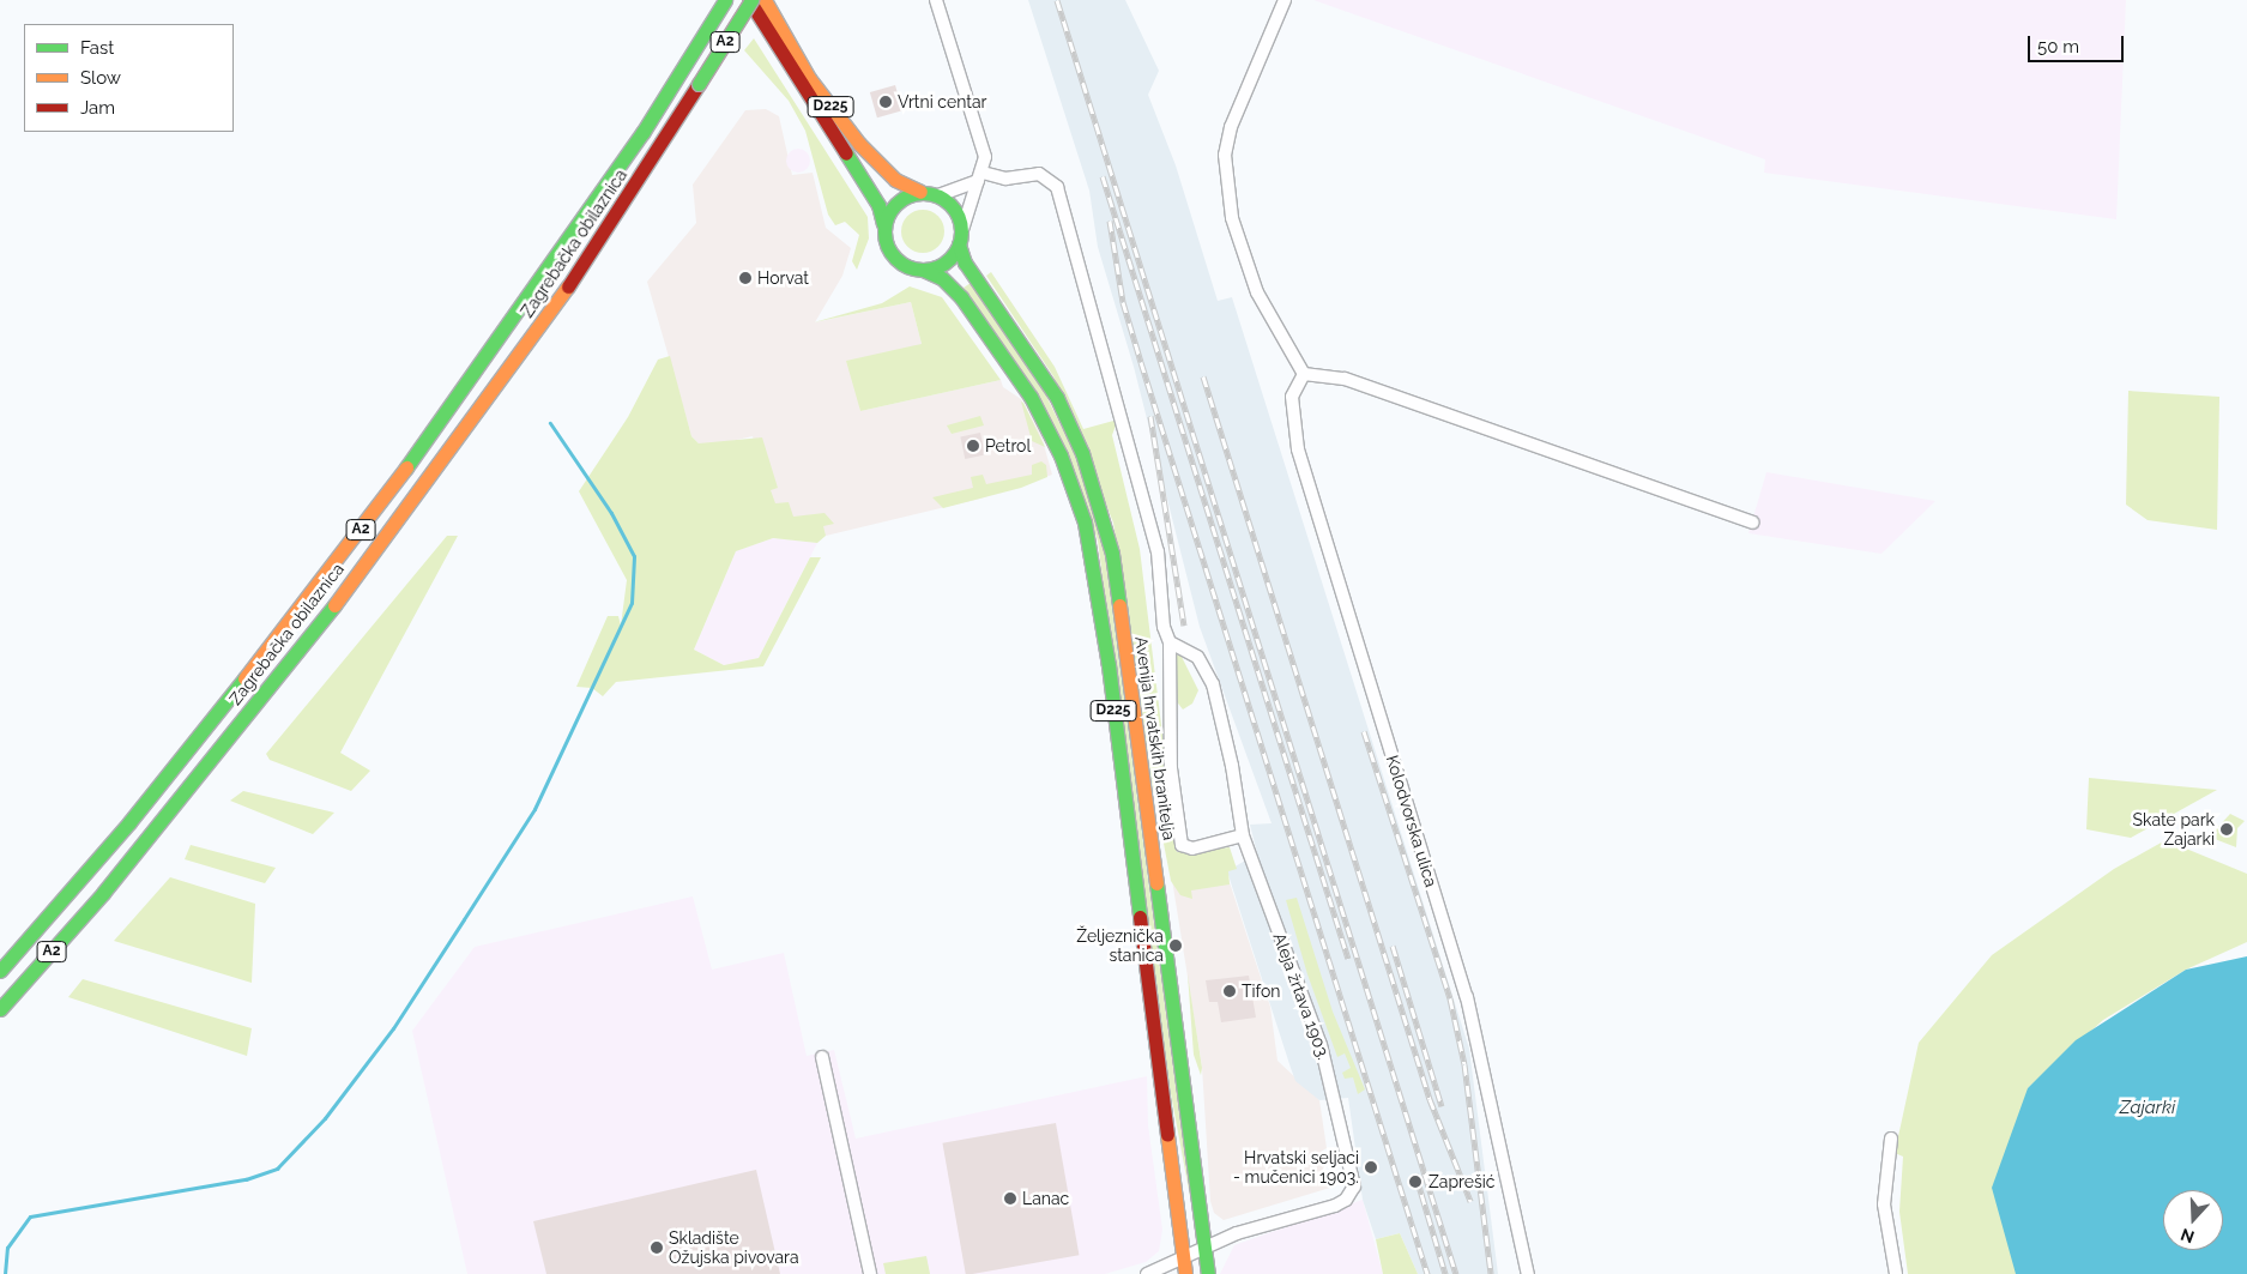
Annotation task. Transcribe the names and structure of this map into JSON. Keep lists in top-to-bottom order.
{
  "streets": {
    "main road": [
      "A2",
      "D225",
      "Zagrebačka obilaznica",
      "Avenija hrvatskih branitelja"
    ],
    "street": ["Kolodvorska ulica", "Aleja žrtava 1903."]
  },
  "crossings": [
    ["D225", "Zagrebačka obilaznica"],
    ["D225", "Avenija hrvatskih branitelja"],
    ["D225", "Aleja žrtava 1903."],
    ["Avenija hrvatskih branitelja", "Aleja žrtava 1903."]
  ],
  "water": ["Zajarki"],
  "places": [
    "Vrtni centar",
    "Horvat",
    "Petrol",
    "Skate park Zajarki",
    "Željeznička stanica",
    "Tifon",
    "Hrvatski seljaci - mučenici 1903.",
    "Zaprešić",
    "Lanac",
    "Skladište Ožujska pivovara"
  ],
  "legend": ["Fast", "Slow", "Jam"],
  "scale_bar": "50 m",
  "north": "bottom"
}
